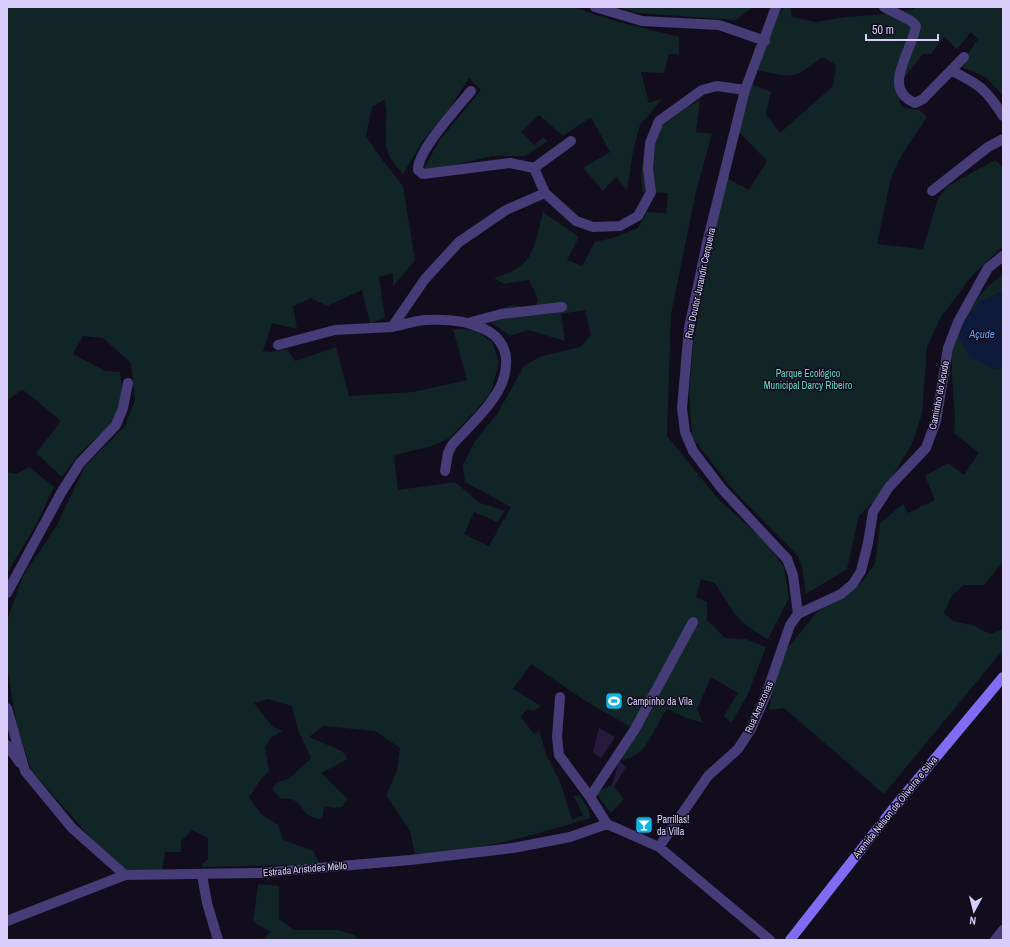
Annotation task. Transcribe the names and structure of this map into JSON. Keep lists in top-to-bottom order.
{
  "streets": {
    "street": [
      "Rua Doutor Jurandir Cerqueira",
      "Caminho do Acude",
      "Rua Amazonas",
      "Avenida Nélson de Oliveira e Silva",
      "Estrada Aristides Mello"
    ]
  },
  "crossings": [
    ["Rua Doutor Jurandir Cerqueira", "Caminho do Acude"],
    ["Rua Doutor Jurandir Cerqueira", "Rua Amazonas"],
    ["Caminho do Acude", "Rua Amazonas"]
  ],
  "water": ["Açude"],
  "parks": ["Parque Ecológico Municipal Darcy Ribeiro"],
  "places": {
    "sports": ["Campinho da Vila"],
    "bar": ["Parrillas! da Villa"]
  },
  "scale_bar": "50 m",
  "north": "bottom"
}
